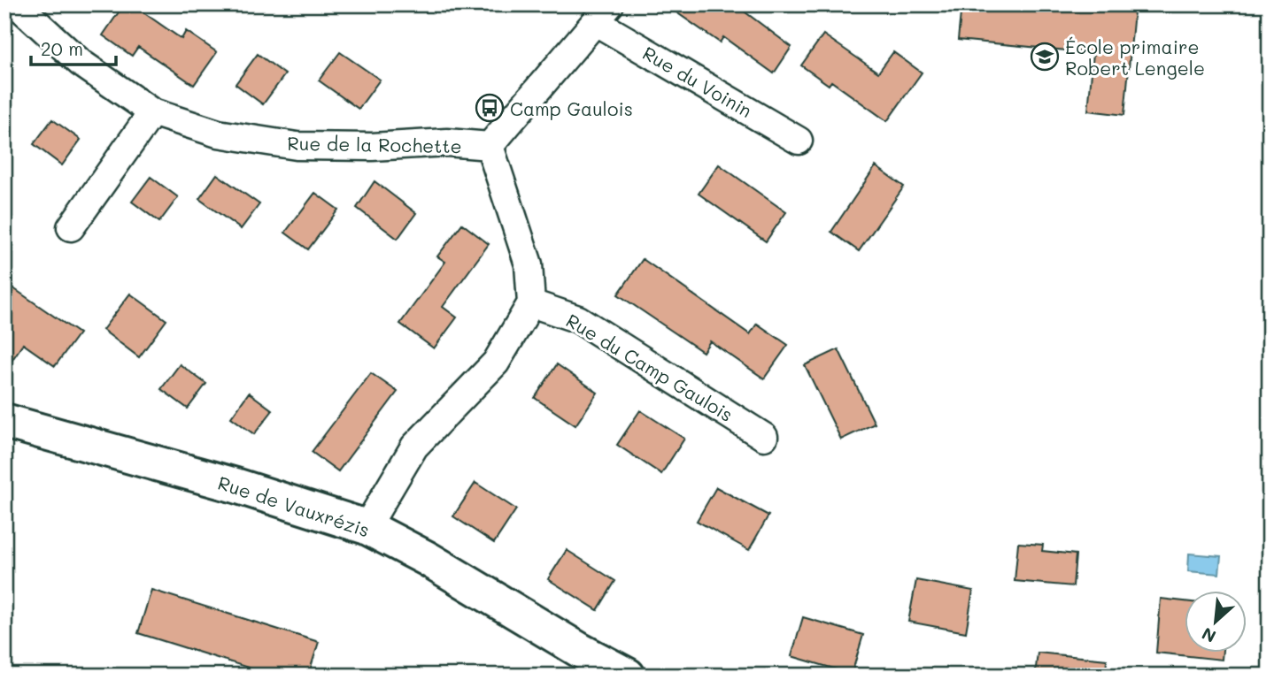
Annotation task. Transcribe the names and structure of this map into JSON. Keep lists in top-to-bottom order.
{
  "streets": {
    "street": [
      "Rue du Voinin",
      "Rue de la Rochette",
      "Rue du Camp Gaulois",
      "Rue de Vauxrézis"
    ]
  },
  "places": {
    "school or university": ["École primaire Robert Lengele"],
    "bus stop": ["Camp Gaulois"]
  },
  "scale_bar": "20 m",
  "north": "bottom left"
}
